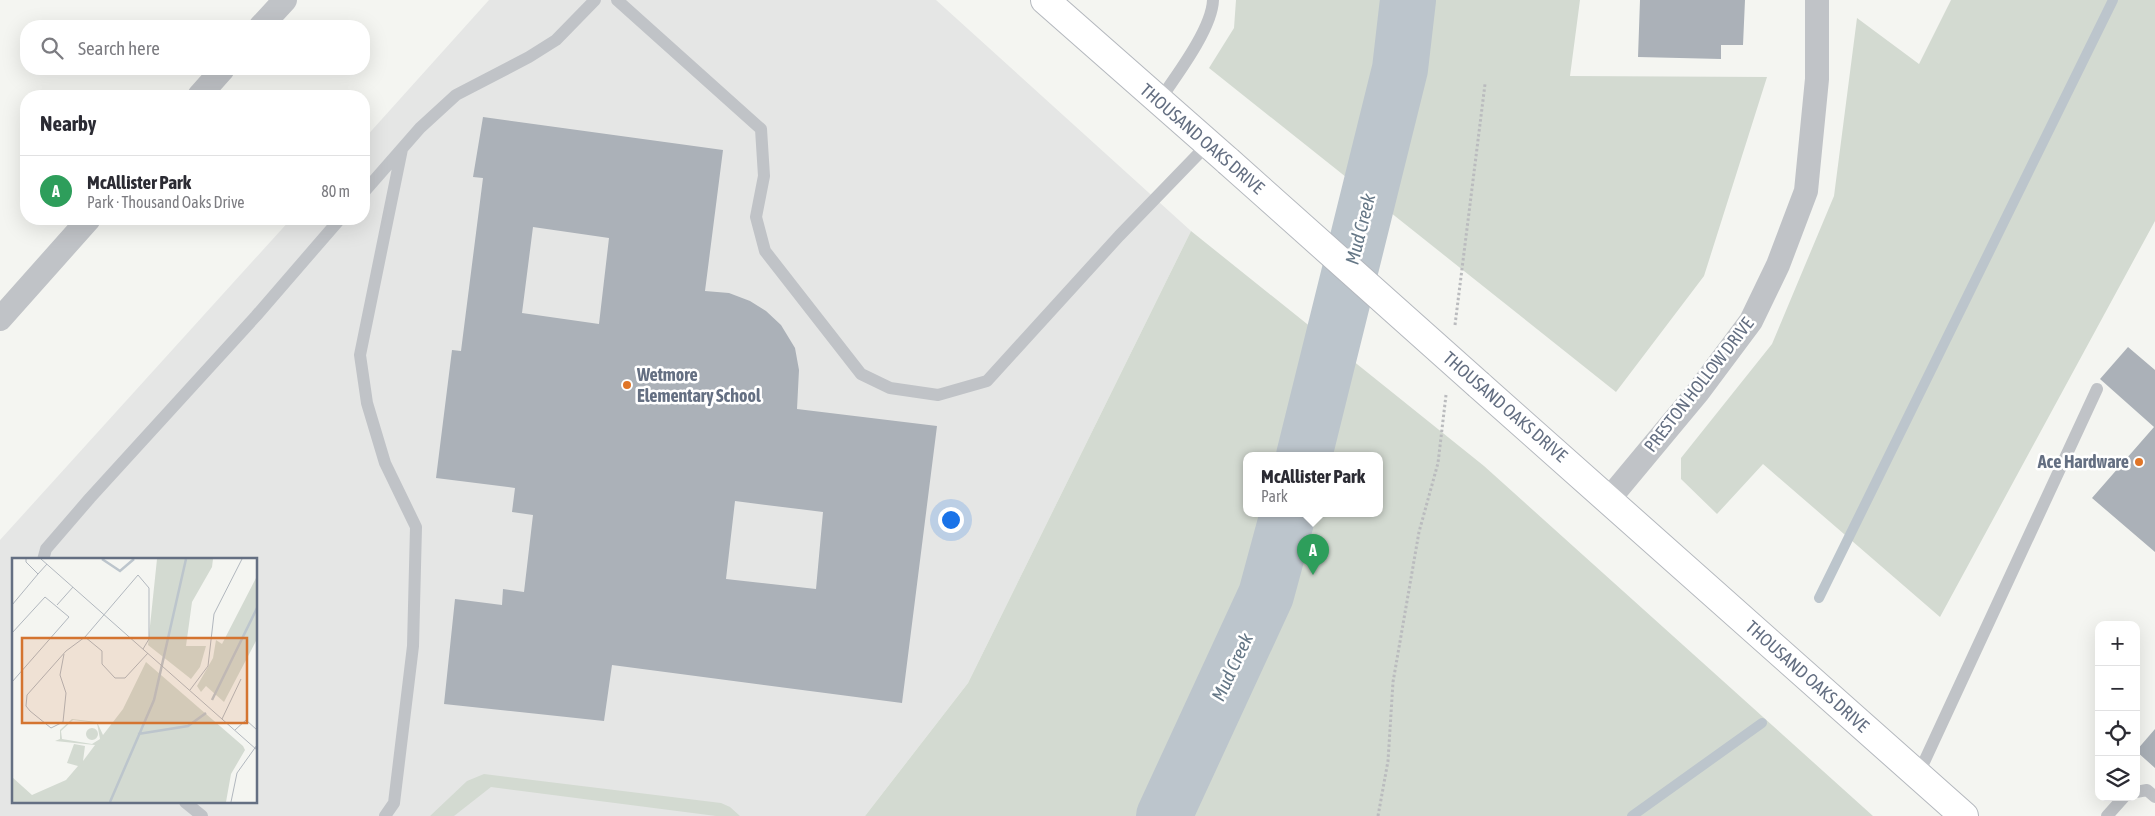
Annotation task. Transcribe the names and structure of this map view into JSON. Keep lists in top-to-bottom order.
{
  "streets": {
    "main road": ["THOUSAND OAKS DRIVE"],
    "street": ["PRESTON HOLLOW DRIVE"]
  },
  "crossings": [
    ["THOUSAND OAKS DRIVE", "PRESTON HOLLOW DRIVE"]
  ],
  "water": ["Mud Creek"],
  "places": ["Wetmore Elementary School", "Ace Hardware"],
  "page": {
    "search": "Search here",
    "heading": "Nearby",
    "list": [
      {
        "mark": "A",
        "name": "McAllister Park",
        "note": "Park · Thousand Oaks Drive",
        "value": "80 m"
      }
    ],
    "popup": ["McAllister Park", "Park"],
    "pins": "A",
    "map_buttons": ["+", "−"]
  }
}
